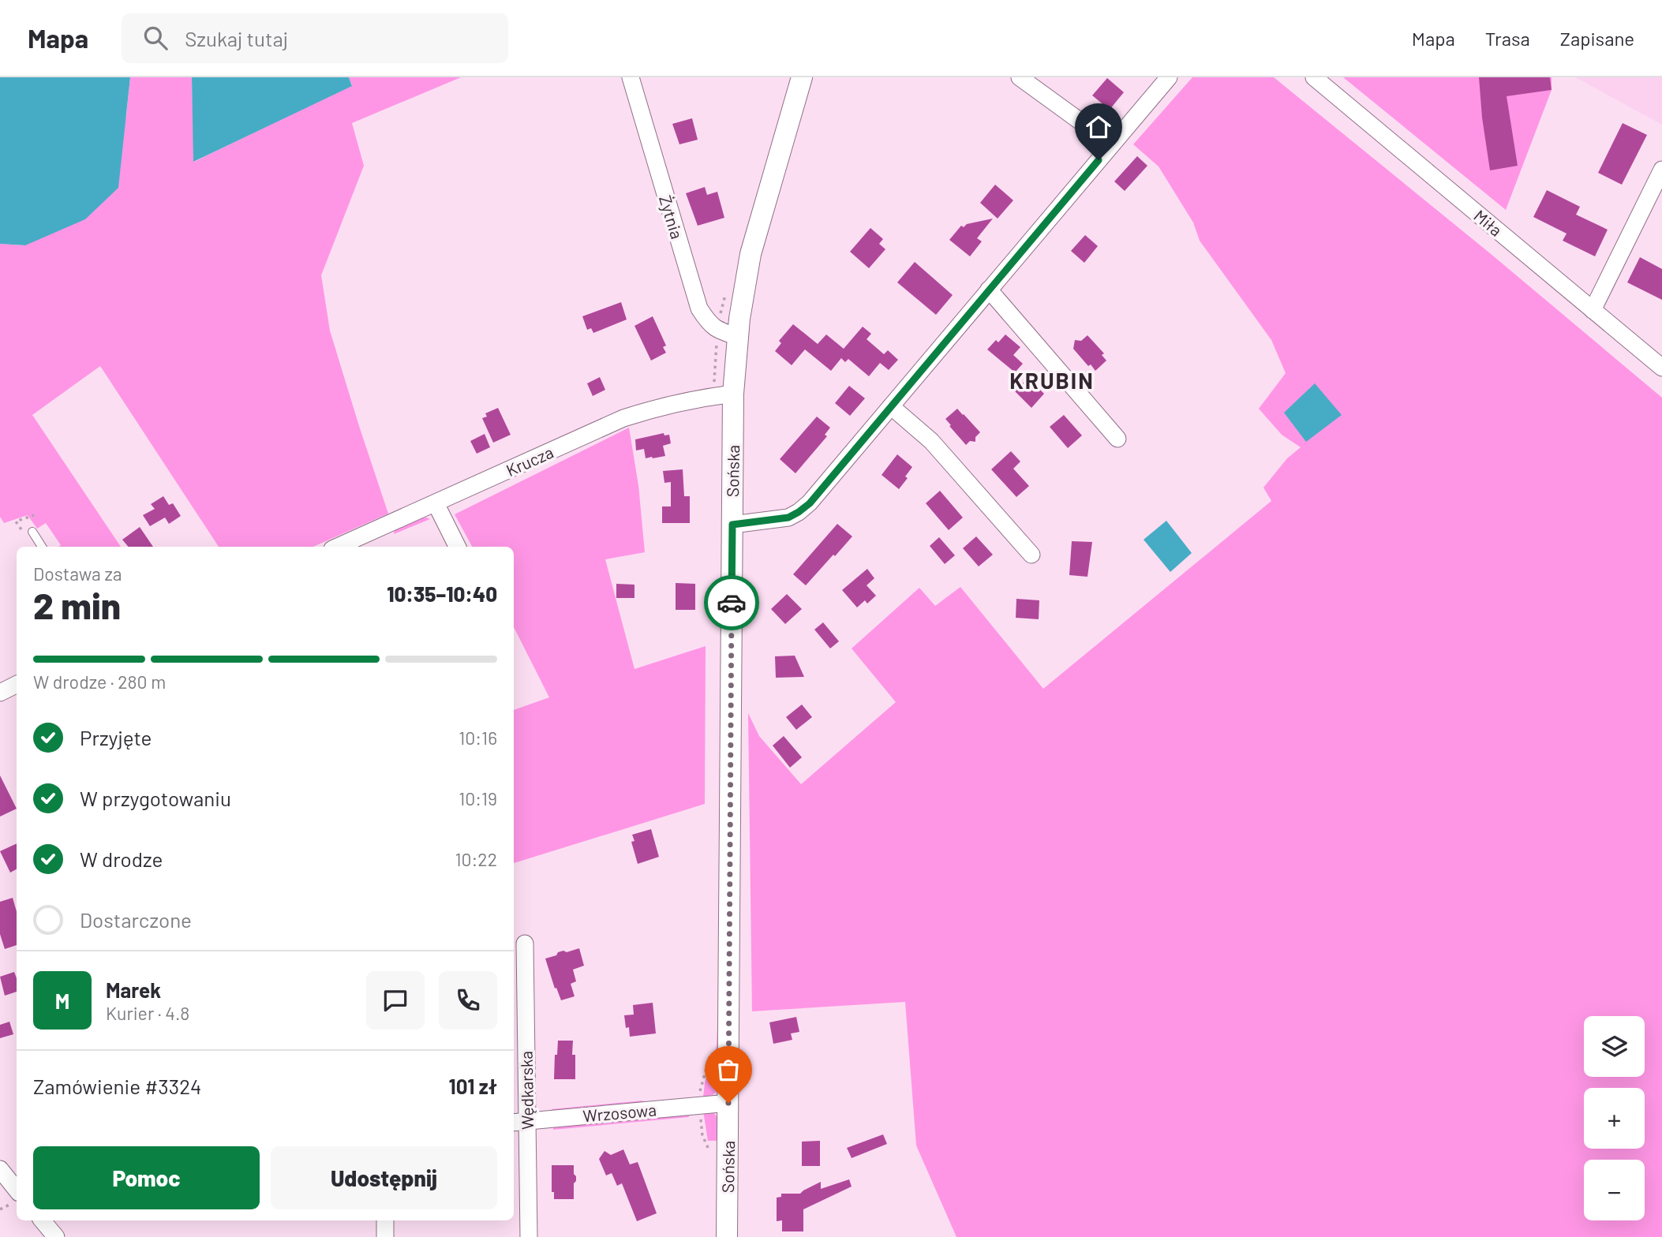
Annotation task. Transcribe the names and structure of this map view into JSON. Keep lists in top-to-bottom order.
{
  "streets": {
    "street": [
      "Żytnia",
      "Miła",
      "Krucza",
      "Sońska",
      "Wędkarska",
      "Wrzosowa"
    ]
  },
  "crossings": [
    ["Żytnia", "Sońska"],
    ["Krucza", "Sońska"],
    ["Sońska", "Wrzosowa"],
    ["Wędkarska", "Wrzosowa"]
  ],
  "districts": ["KRUBIN"],
  "page": {
    "header": "Mapa",
    "search": "Szukaj tutaj",
    "nav": ["Mapa", "Trasa", "Zapisane"],
    "heading": ["2 min", "Dostawa za", "10:35–10:40"],
    "panel": [
      "Marek",
      "Kurier · 4.8",
      "Zamówienie #3324",
      "101 zł"
    ],
    "bar": "W drodze · 280 m",
    "list": [
      ["Przyjęte", "10:16"],
      ["W przygotowaniu", "10:19"],
      ["W drodze", "10:22"],
      "Dostarczone"
    ],
    "round": "M",
    "map_buttons": ["+", "−"],
    "buttons": ["Pomoc", "Udostępnij"]
  }
}
